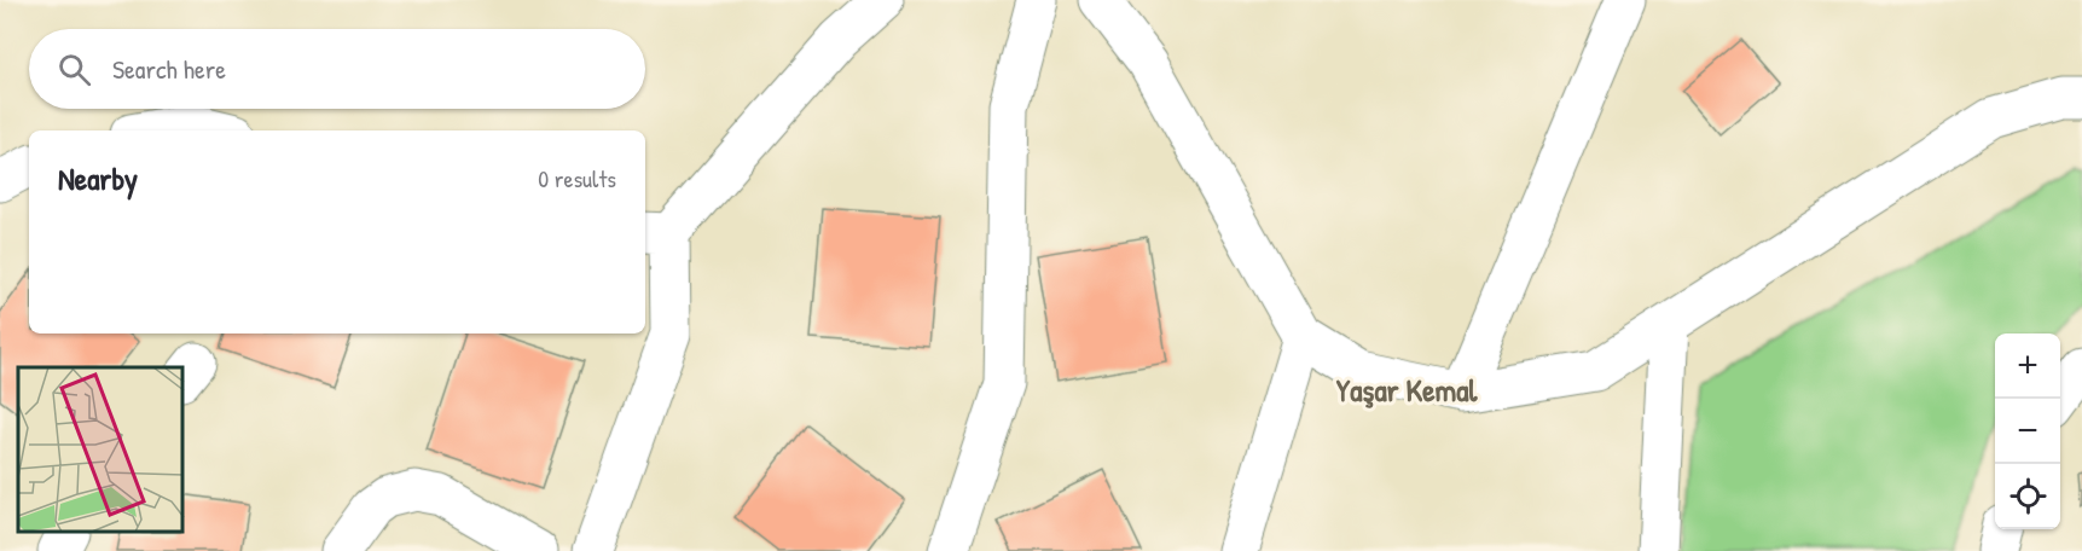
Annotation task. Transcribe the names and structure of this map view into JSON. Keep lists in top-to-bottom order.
{
  "districts": ["Yaşar Kemal"],
  "page": {
    "search": "Search here",
    "heading": ["Nearby", "0 results"],
    "map_buttons": ["+", "−"]
  }
}
